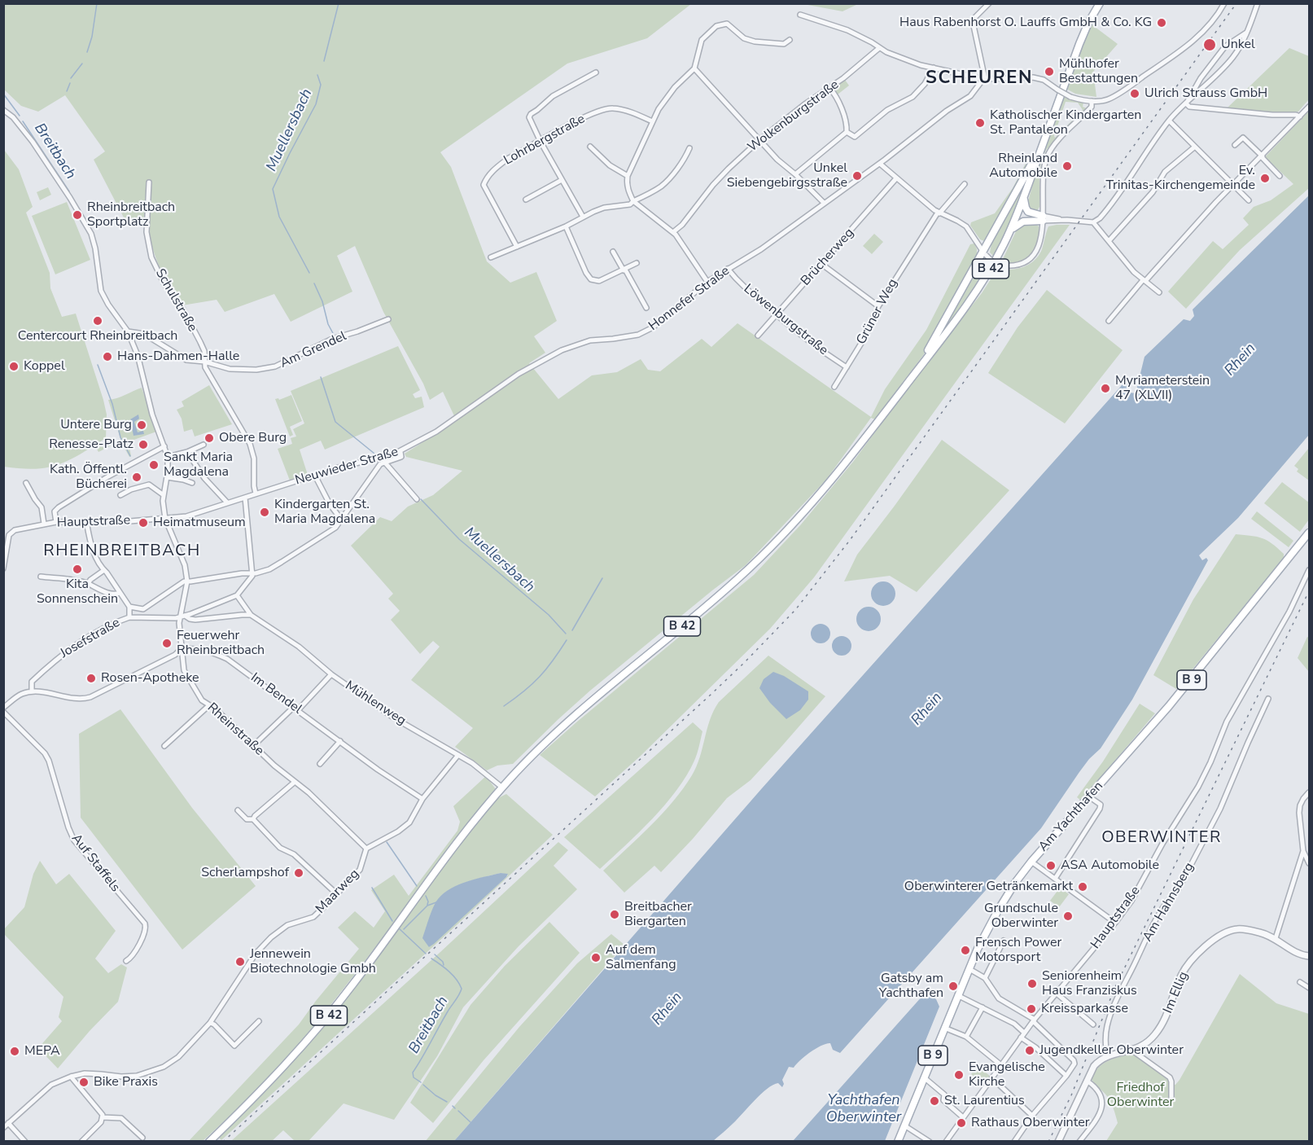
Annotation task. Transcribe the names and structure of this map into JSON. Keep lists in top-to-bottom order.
{
  "streets": {
    "main road": ["B 42", "B 9", "Am Yachthafen"],
    "street": [
      "Wolkenburgstraße",
      "Lohrbergstraße",
      "Brücherweg",
      "Honnefer Straße",
      "Schulstraße",
      "Grüner Weg",
      "Löwenburgstraße",
      "Am Grendel",
      "Neuwieder Straße",
      "Hauptstraße",
      "Josefstraße",
      "Im Bendel",
      "Mühlenweg",
      "Rheinstraße",
      "Auf Staffels",
      "Maarweg",
      "Am Hahnsberg",
      "Im Ellig"
    ]
  },
  "crossings": [
    ["Brücherweg", "Löwenburgstraße"],
    ["B 42", "Mühlenweg"],
    ["Honnefer Straße", "Löwenburgstraße"],
    ["Honnefer Straße", "Neuwieder Straße"],
    ["Schulstraße", "Am Grendel"],
    ["Schulstraße", "Neuwieder Straße"],
    ["Schulstraße", "Hauptstraße"],
    ["Grüner Weg", "Löwenburgstraße"],
    ["Am Grendel", "Rheinstraße"],
    ["Neuwieder Straße", "Hauptstraße"],
    ["Hauptstraße", "Rheinstraße"],
    ["Josefstraße", "Mühlenweg"],
    ["Josefstraße", "Rheinstraße"],
    ["Im Bendel", "Rheinstraße"],
    ["Rheinstraße", "Maarweg"],
    ["Am Hahnsberg", "Im Ellig"]
  ],
  "districts": ["SCHEUREN", "RHEINBREITBACH", "OBERWINTER"],
  "water": [
    "Muellersbach",
    "Breitbach",
    "Rhein",
    "Yachthafen Oberwinter"
  ],
  "parks": ["Friedhof Oberwinter"],
  "places": [
    "Haus Rabenhorst O. Lauffs GmbH & Co. KG",
    "Unkel",
    "Mühlhofer Bestattungen",
    "Ulrich Strauss GmbH",
    "Katholischer Kindergarten St. Pantaleon",
    "Rheinland Automobile",
    "Unkel Siebengebirgsstraße",
    "Ev. Trinitas-Kirchengemeinde",
    "Rheinbreitbach Sportplatz",
    "Centercourt Rheinbreitbach",
    "Hans-Dahmen-Halle",
    "Koppel",
    "Myriameterstein 47 (XLVII)",
    "Untere Burg",
    "Obere Burg",
    "Renesse-Platz",
    "Sankt Maria Magdalena",
    "Kath. Öffentl. Bücherei",
    "Kindergarten St. Maria Magdalena",
    "Heimatmuseum",
    "Kita Sonnenschein",
    "Feuerwehr Rheinbreitbach",
    "Rosen-Apotheke",
    "ASA Automobile",
    "Scherlampshof",
    "Oberwinterer Getränkemarkt",
    "Breitbacher Biergarten",
    "Grundschule Oberwinter",
    "Frensch Power Motorsport",
    "Auf dem Salmenfang",
    "Jennewein Biotechnologie Gmbh",
    "Seniorenheim Haus Franziskus",
    "Gatsby am Yachthafen",
    "Kreissparkasse",
    "Jugendkeller Oberwinter",
    "MEPA",
    "Evangelische Kirche",
    "Bike Praxis",
    "St. Laurentius",
    "Rathaus Oberwinter"
  ]
}
